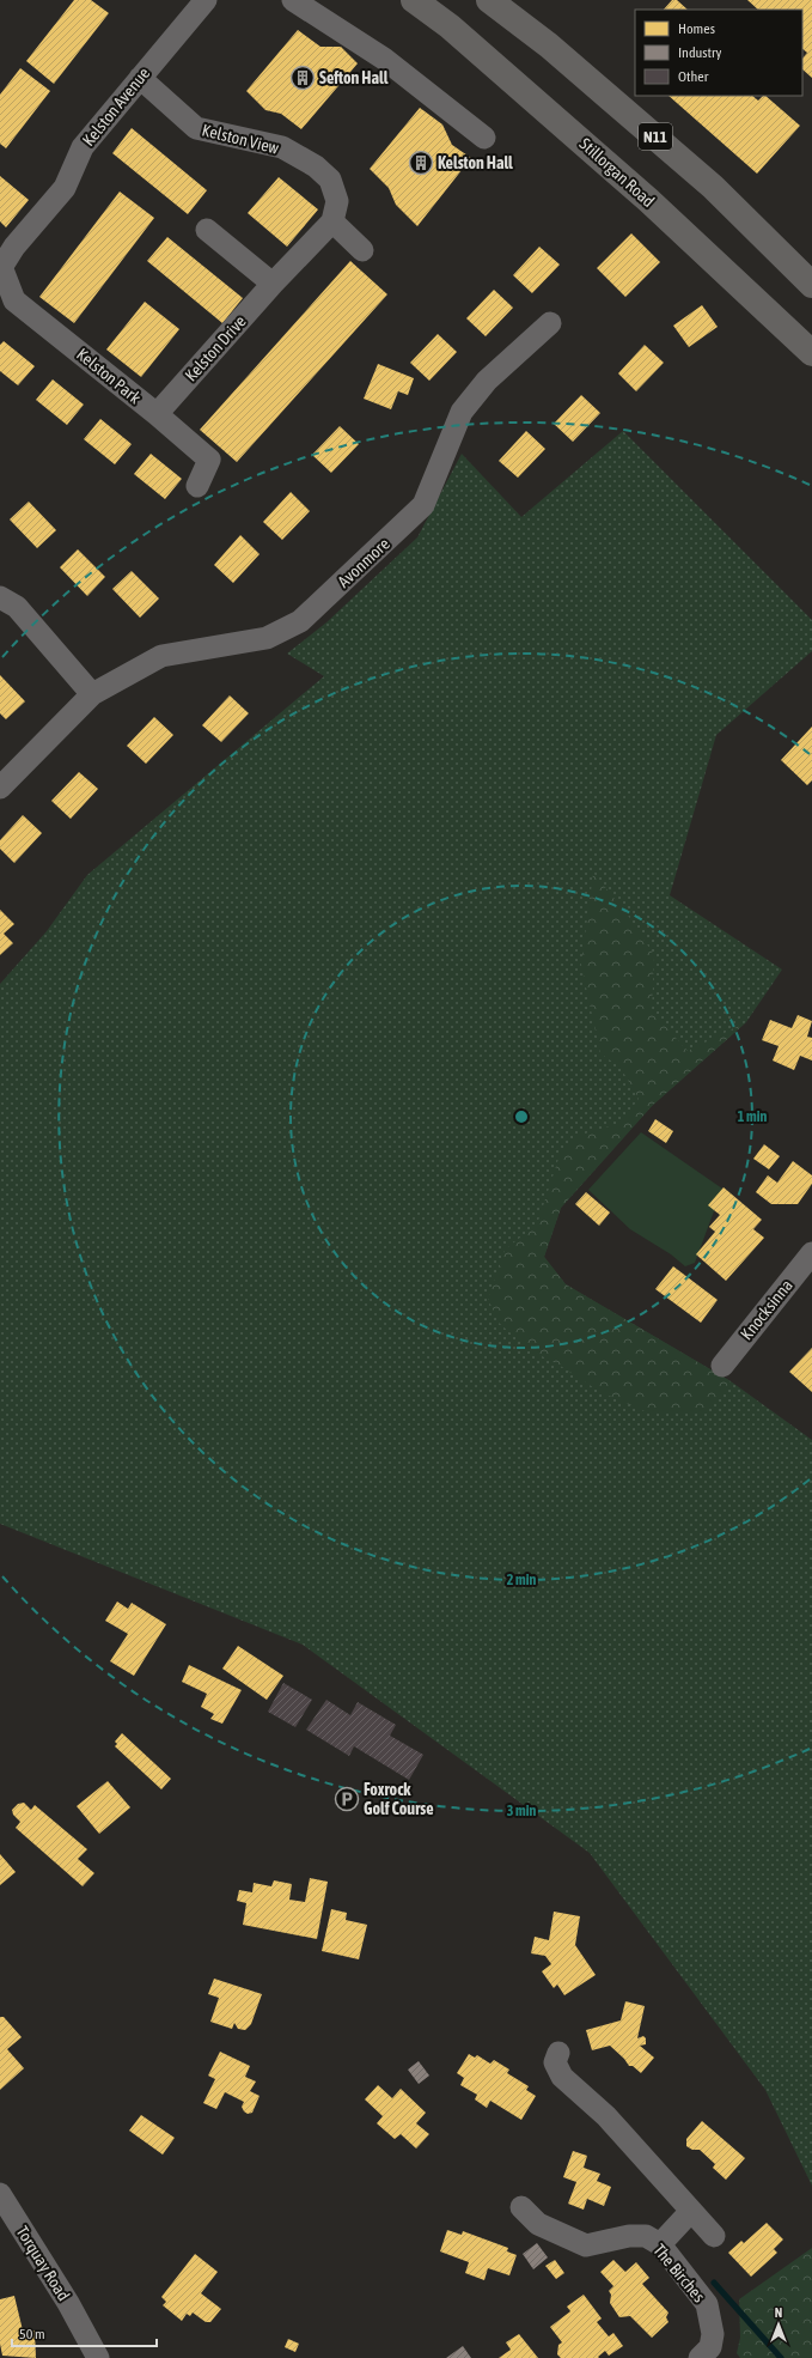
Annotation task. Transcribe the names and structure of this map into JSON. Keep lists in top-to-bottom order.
{
  "streets": {
    "highway": ["N11", "Stillorgan Road"],
    "street": [
      "Kelston Avenue",
      "Kelston View",
      "Kelston Drive",
      "Kelston Park",
      "Avonmore",
      "Knocksinna",
      "Torquay Road",
      "The Birches"
    ]
  },
  "crossings": [
    ["Kelston Avenue", "Kelston View"],
    ["Kelston Avenue", "Kelston Park"],
    ["Kelston View", "Kelston Drive"],
    ["Kelston Drive", "Kelston Park"]
  ],
  "places": {
    "building": ["Sefton Hall", "Kelston Hall"],
    "parking": ["Foxrock Golf Course"]
  },
  "legend": ["Homes", "Industry", "Other"],
  "scale_bar": "50 m",
  "north": "top",
  "rings": ["1 min", "2 min", "3 min"]
}
